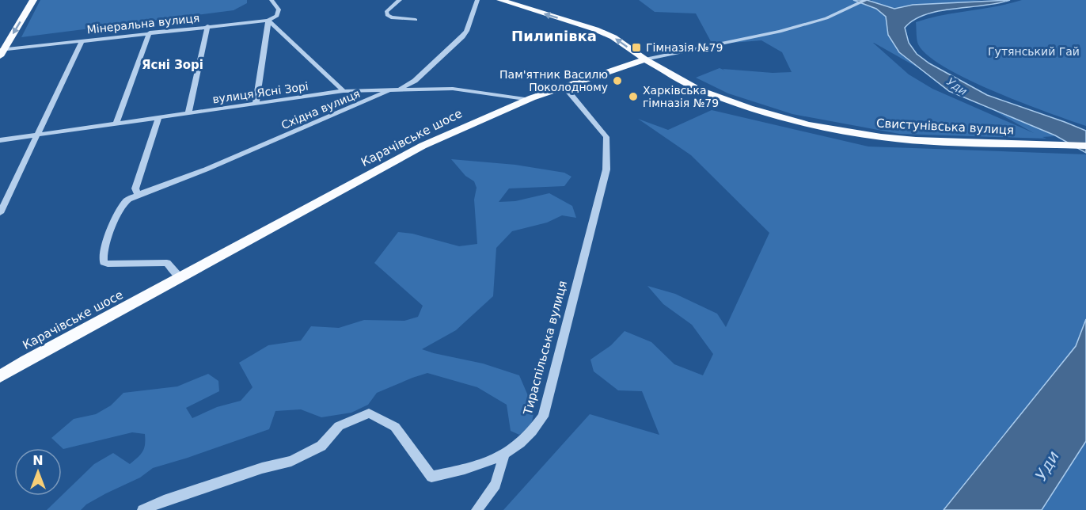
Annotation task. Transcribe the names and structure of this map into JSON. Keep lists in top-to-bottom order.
{
  "streets": {
    "main road": ["Свистунівська вулиця", "Карачівське шосе"],
    "street": [
      "Мінеральна вулиця",
      "вулиця Ясні Зорі",
      "Східна вулиця",
      "Тираспільська вулиця"
    ]
  },
  "crossings": [
    ["вулиця Ясні Зорі", "Східна вулиця"],
    ["вулиця Ясні Зорі", "Карачівське шосе"],
    ["Свистунівська вулиця", "Карачівське шосе"],
    ["Карачівське шосе", "Тираспільська вулиця"]
  ],
  "districts": ["Пилипівка", "Ясні Зорі"],
  "water": ["Уди"],
  "parks": ["Гутянський Гай"],
  "places": {
    "transit": ["Гімназія №79"],
    "other": ["Пам'ятник Василю Поколодному", "Харківська гімназія №79"]
  },
  "north": "top"
}
